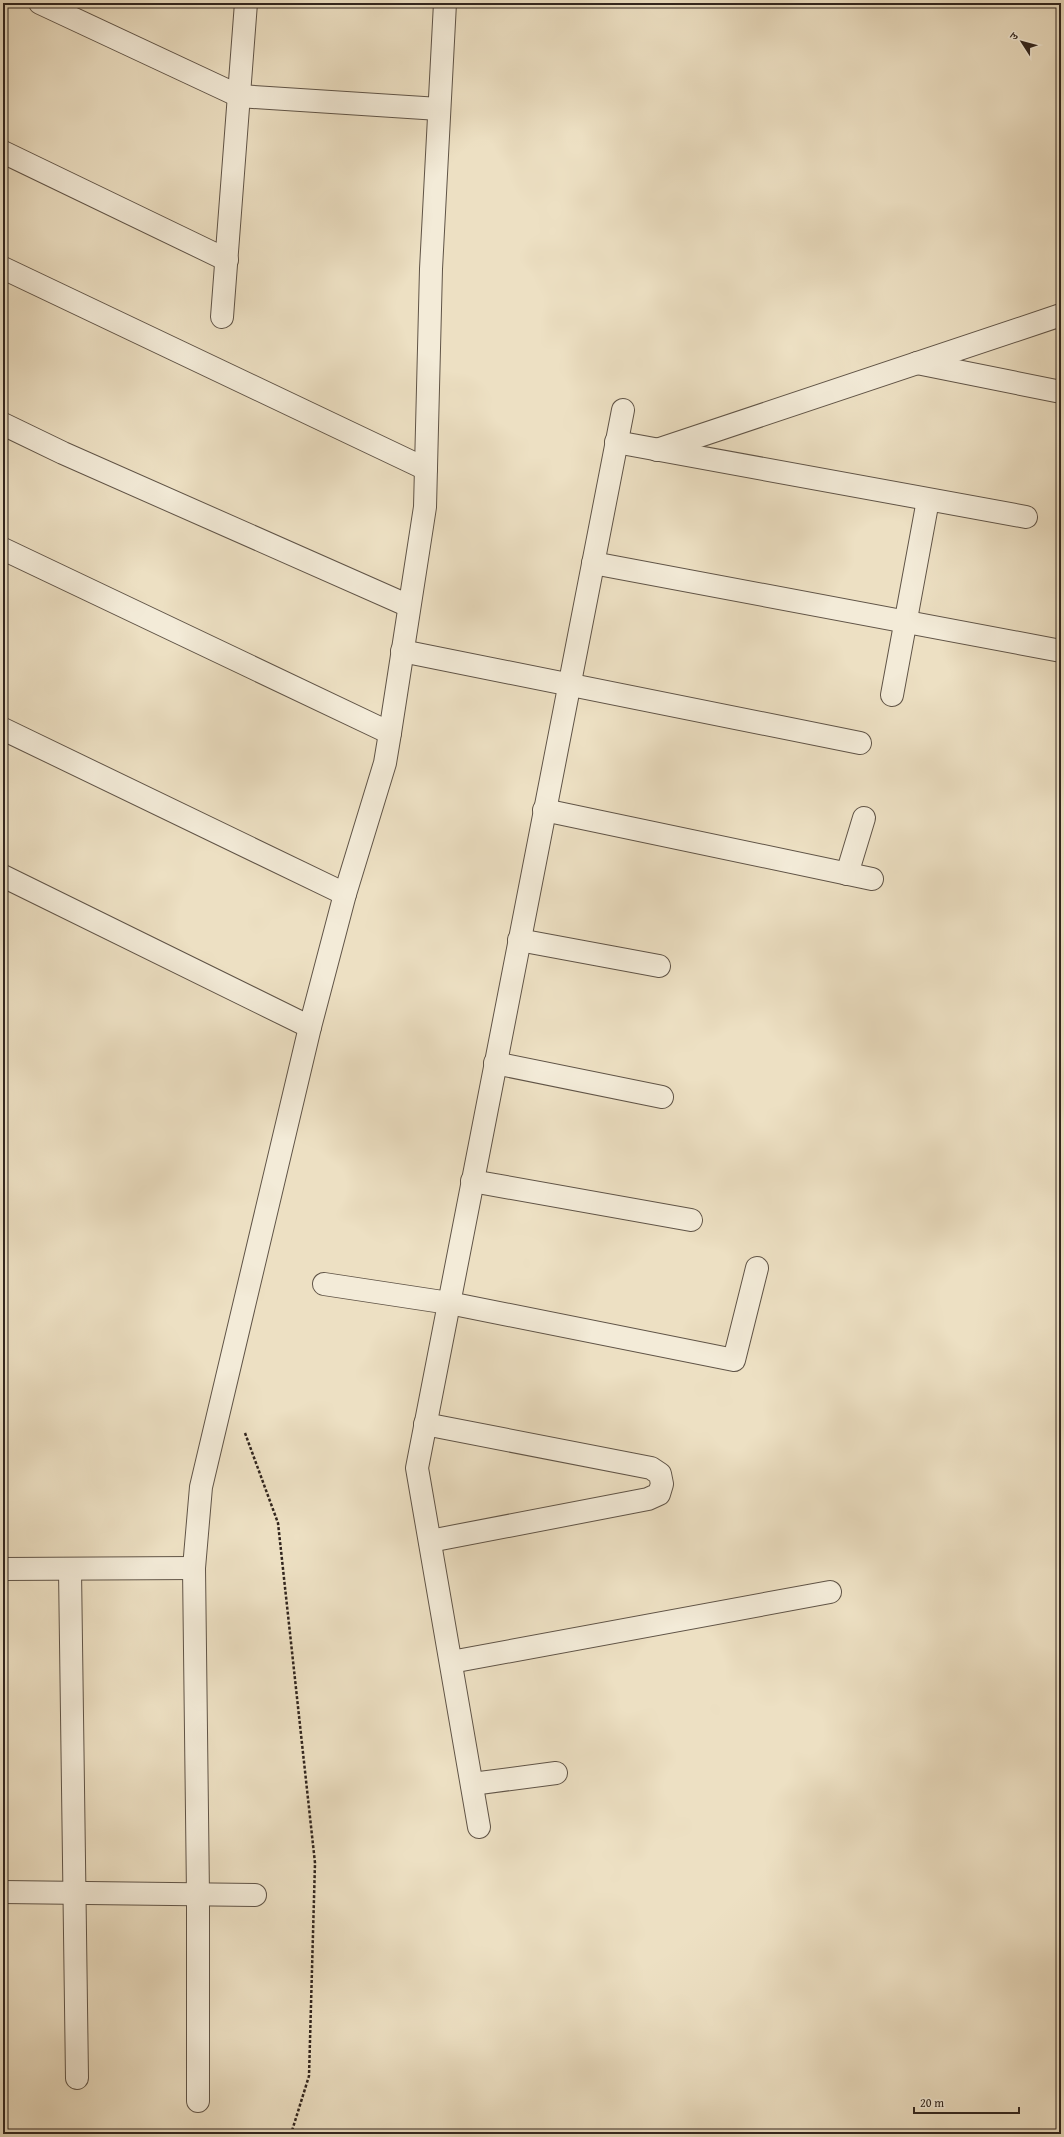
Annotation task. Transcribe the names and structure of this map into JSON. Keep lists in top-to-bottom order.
{
  "scale_bar": "20 m",
  "north": "top left"
}
